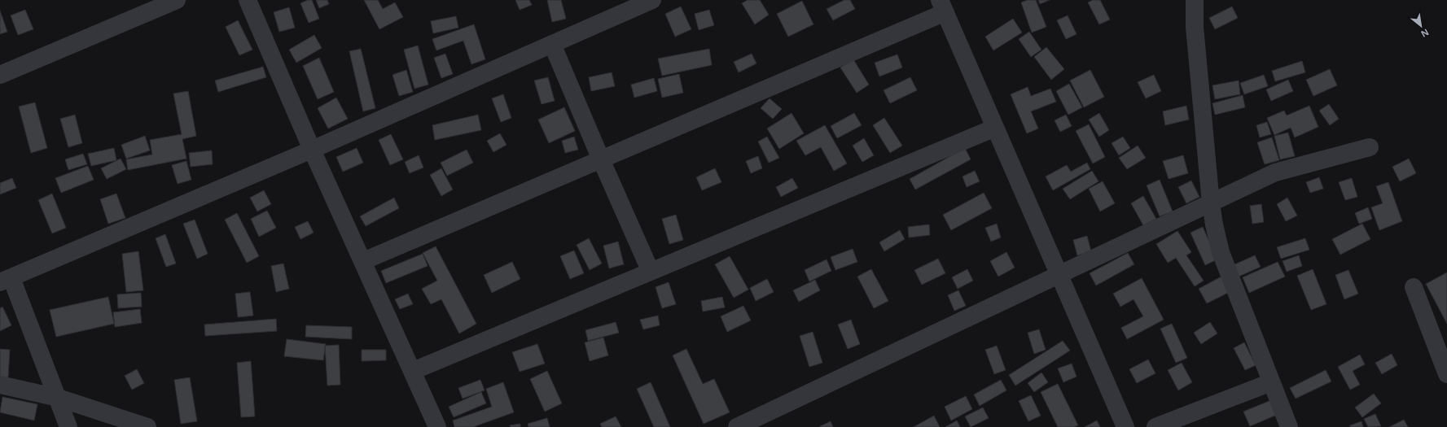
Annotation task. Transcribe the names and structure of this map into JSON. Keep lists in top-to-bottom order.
{
  "north": "bottom right"
}
